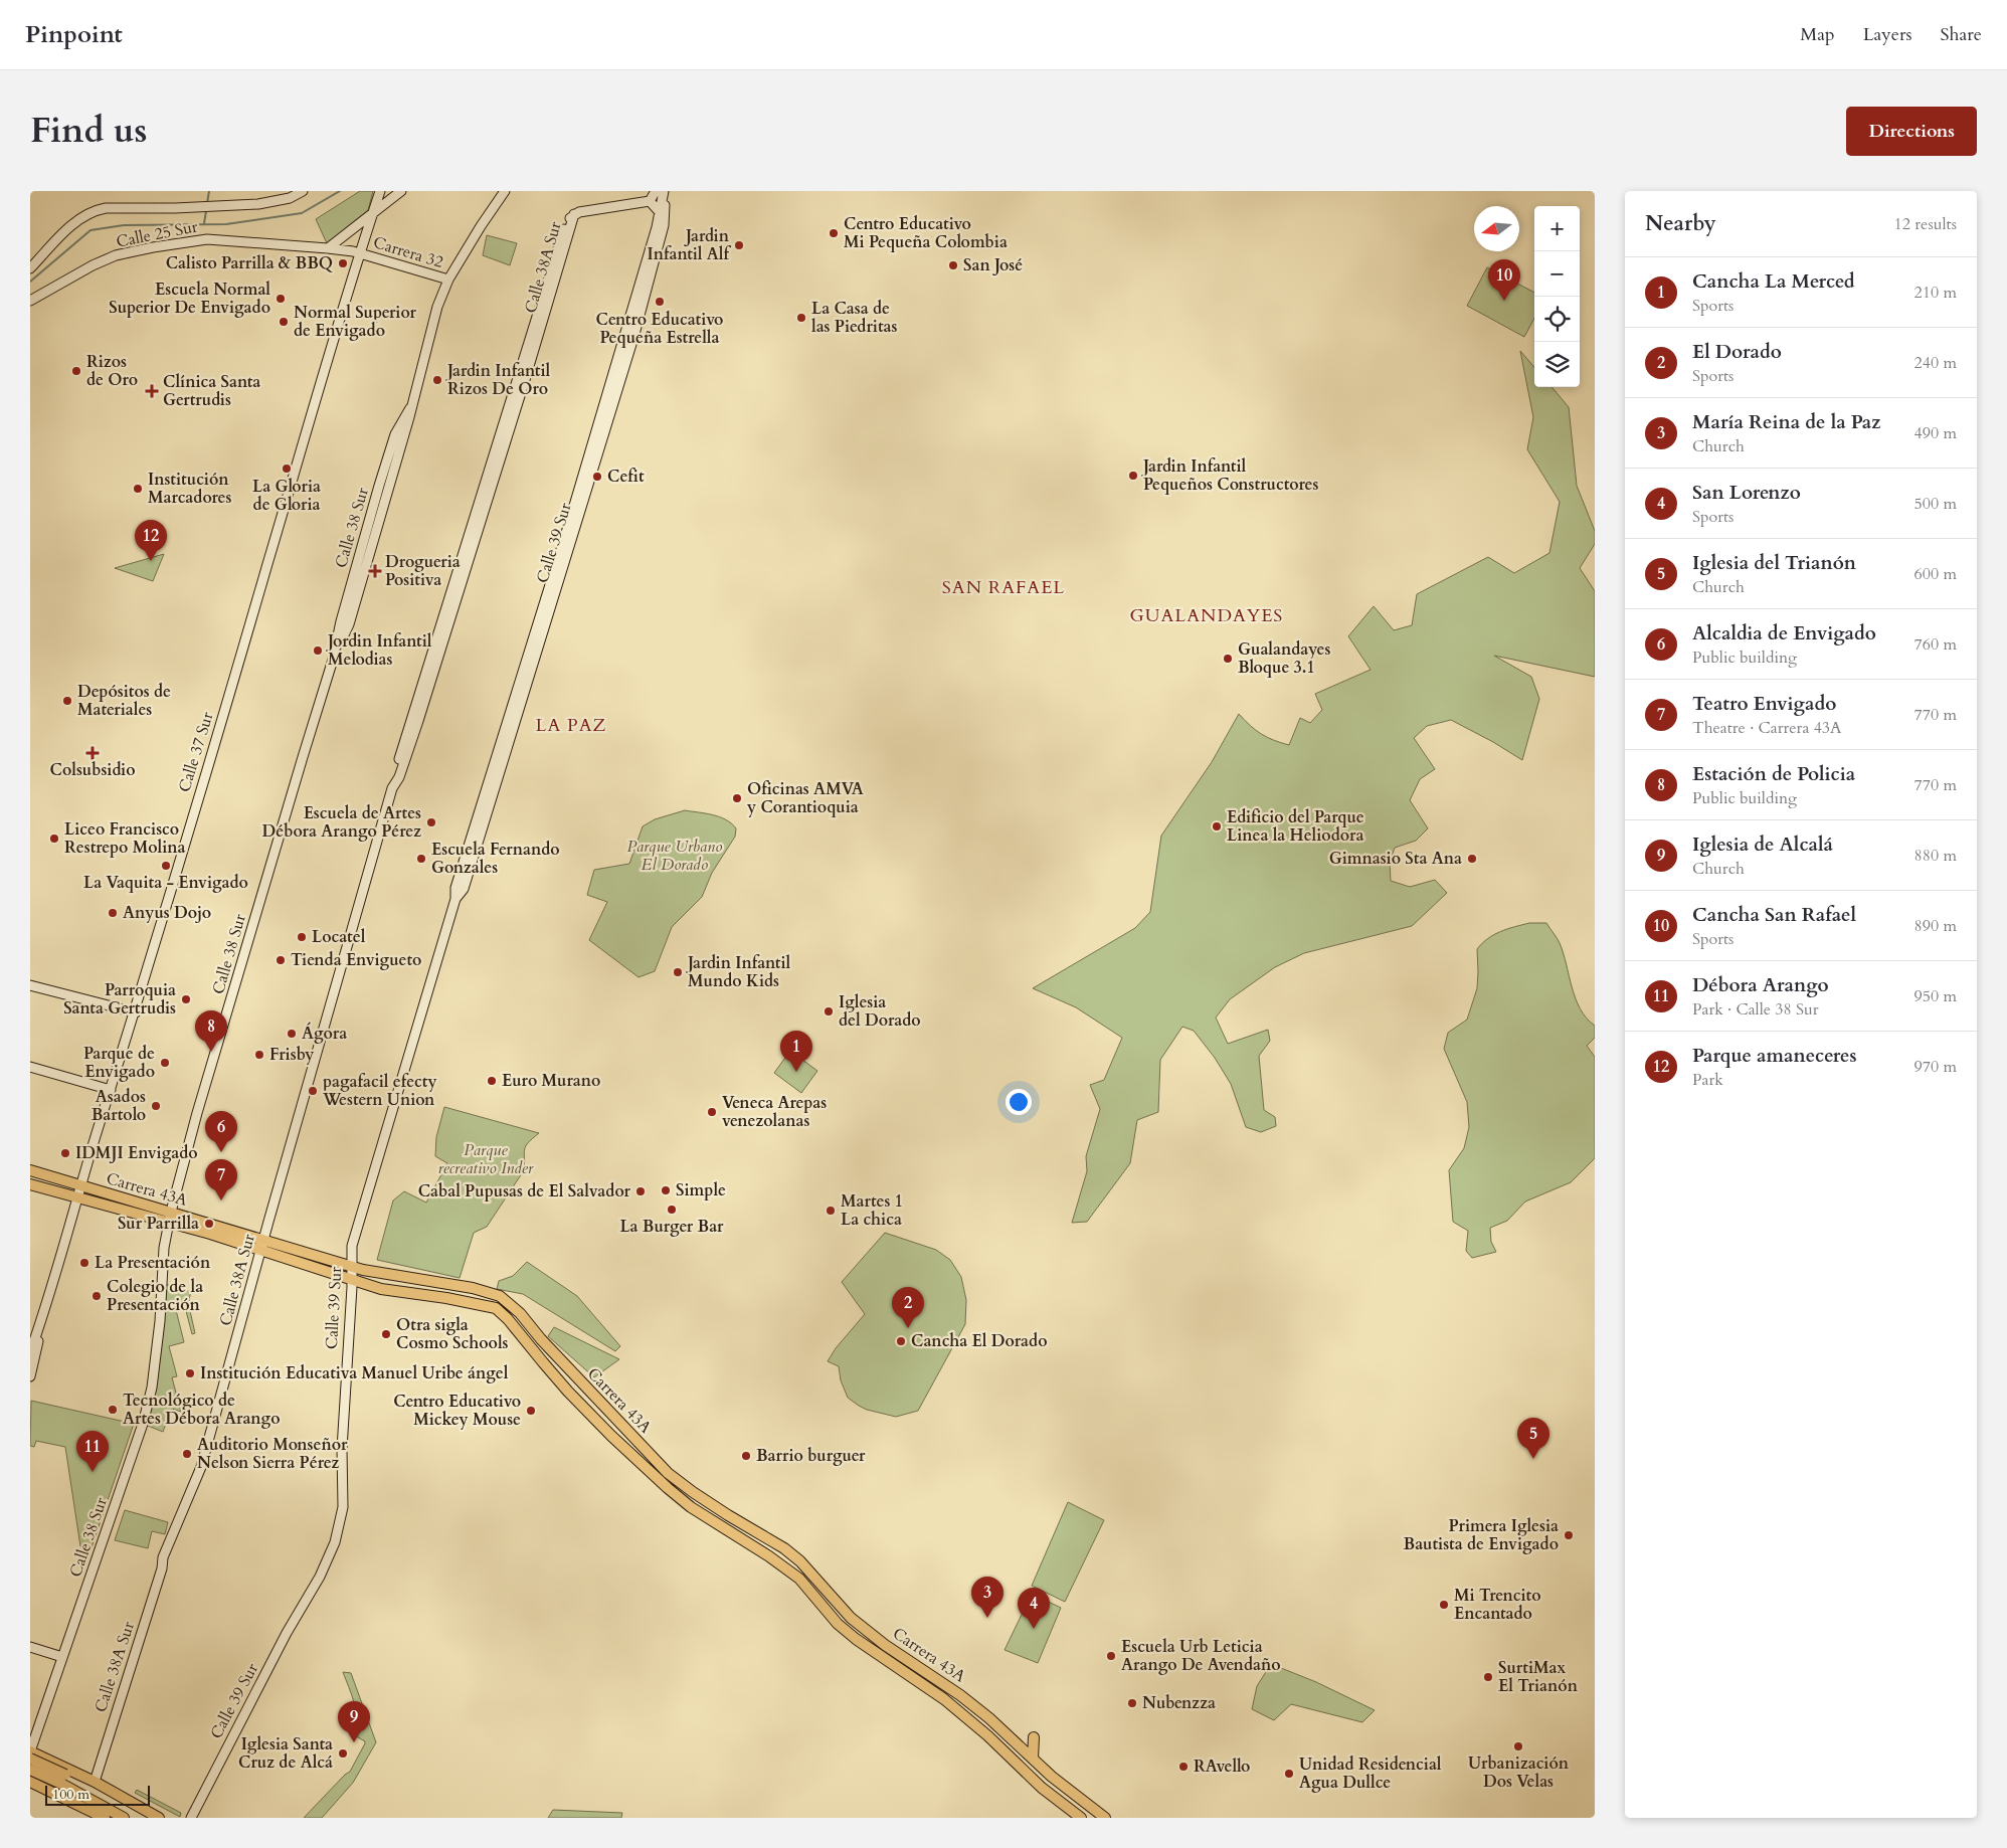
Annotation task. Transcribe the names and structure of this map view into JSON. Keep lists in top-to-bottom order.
{
  "streets": {
    "main road": ["Carrera 43A"],
    "street": [
      "Calle 25 Sur",
      "Carrera 32",
      "Calle 38A Sur",
      "Calle 38 Sur",
      "Calle 39 Sur",
      "Calle 37 Sur"
    ]
  },
  "crossings": [
    ["Calle 25 Sur", "Carrera 32"],
    ["Calle 25 Sur", "Calle 37 Sur"],
    ["Carrera 32", "Calle 38 Sur"],
    ["Carrera 32", "Calle 37 Sur"],
    ["Calle 38A Sur", "Carrera 43A"],
    ["Calle 38 Sur", "Carrera 43A"],
    ["Calle 39 Sur", "Carrera 43A"],
    ["Calle 37 Sur", "Carrera 43A"]
  ],
  "districts": ["SAN RAFAEL", "GUALANDAYES", "LA PAZ"],
  "parks": ["Parque Urbano El Dorado", "Parque recreativo Inder"],
  "places": {
    "other": [
      "Centro Educativo Mi Pequeña Colombia",
      "Jardin Infantil Alf",
      "Calisto Parrilla & BBQ",
      "San José",
      "Escuela Normal Superior De Envigado",
      "Centro Educativo Pequeña Estrella",
      "La Casa de las Piedritas",
      "Normal Superior de Envigado",
      "Rizos de Oro",
      "Jardin Infantil Rizos De Oro",
      "La Gloria de Gloria",
      "Jardin Infantil Pequeños Constructores",
      "Cefit",
      "Institución Marcadores",
      "Jordin Infantil Melodias",
      "Gualandayes Bloque 3.1",
      "Depósitos de Materiales",
      "Oficinas AMVA y Corantioquia",
      "Escuela de Artes Débora Arango Pérez",
      "Edificio del Parque Linea la Heliodora",
      "Liceo Francisco Restrepo Molina",
      "Escuela Fernando Gonzales",
      "Gimnasio Sta Ana",
      "La Vaquita - Envigado",
      "Anyus Dojo",
      "Locatel",
      "Tienda Envigueto",
      "Jardin Infantil Mundo Kids",
      "Parroquia Santa Gertrudis",
      "Iglesia del Dorado",
      "Ágora",
      "Frisby",
      "Parque de Envigado",
      "Euro Murano",
      "pagafacil efecty Western Union",
      "Asados Bartolo",
      "Veneca Arepas venezolanas",
      "IDMJI Envigado",
      "Simple",
      "Cabal Pupusas de El Salvador",
      "La Burger Bar",
      "Martes 1 La chica",
      "Sur Parrilla",
      "La Presentación",
      "Colegio de la Presentación",
      "Otra sigla Cosmo Schools",
      "Cancha El Dorado",
      "Institución Educativa Manuel Uribe ángel",
      "Tecnológico de Artes Débora Arango",
      "Centro Educativo Mickey Mouse",
      "Auditorio Monseñor Nelson Sierra Pérez",
      "Barrio burguer",
      "Primera Iglesia Bautista de Envigado",
      "Mi Trencito Encantado",
      "Escuela Urb Leticia Arango De Avendaño",
      "SurtiMax El Trianón",
      "Nubenzza",
      "Urbanización Dos Velas",
      "Iglesia Santa Cruz de Alcá",
      "RAvello",
      "Unidad Residencial Agua Dullce"
    ],
    "health": ["Clínica Santa Gertrudis", "Drogueria Positiva", "Colsubsidio"]
  },
  "scale_bar": "100 m",
  "north": "left",
  "page": {
    "header": "Pinpoint",
    "nav": ["Map", "Layers", "Share"],
    "title": "Find us",
    "buttons": "Directions",
    "heading": ["Nearby", "12 results"],
    "map_buttons": ["+", "−"],
    "list": [
      {
        "mark": "1",
        "name": "Cancha La Merced",
        "note": "Sports",
        "value": "210 m"
      },
      {
        "mark": "2",
        "name": "El Dorado",
        "note": "Sports",
        "value": "240 m"
      },
      {
        "mark": "3",
        "name": "María Reina de la Paz",
        "note": "Church",
        "value": "490 m"
      },
      {
        "mark": "4",
        "name": "San Lorenzo",
        "note": "Sports",
        "value": "500 m"
      },
      {
        "mark": "5",
        "name": "Iglesia del Trianón",
        "note": "Church",
        "value": "600 m"
      },
      {
        "mark": "6",
        "name": "Alcaldia de Envigado",
        "note": "Public building",
        "value": "760 m"
      },
      {
        "mark": "7",
        "name": "Teatro Envigado",
        "note": "Theatre · Carrera 43A",
        "value": "770 m"
      },
      {
        "mark": "8",
        "name": "Estación de Policia",
        "note": "Public building",
        "value": "770 m"
      },
      {
        "mark": "9",
        "name": "Iglesia de Alcalá",
        "note": "Church",
        "value": "880 m"
      },
      {
        "mark": "10",
        "name": "Cancha San Rafael",
        "note": "Sports",
        "value": "890 m"
      },
      {
        "mark": "11",
        "name": "Débora Arango",
        "note": "Park · Calle 38 Sur",
        "value": "950 m"
      },
      {
        "mark": "12",
        "name": "Parque amaneceres",
        "note": "Park",
        "value": "970 m"
      }
    ],
    "pins": [
      "10",
      "12",
      "8",
      "1",
      "6",
      "7",
      "2",
      "5",
      "11",
      "3",
      "4",
      "9"
    ],
    "scale": "100 m"
  }
}
